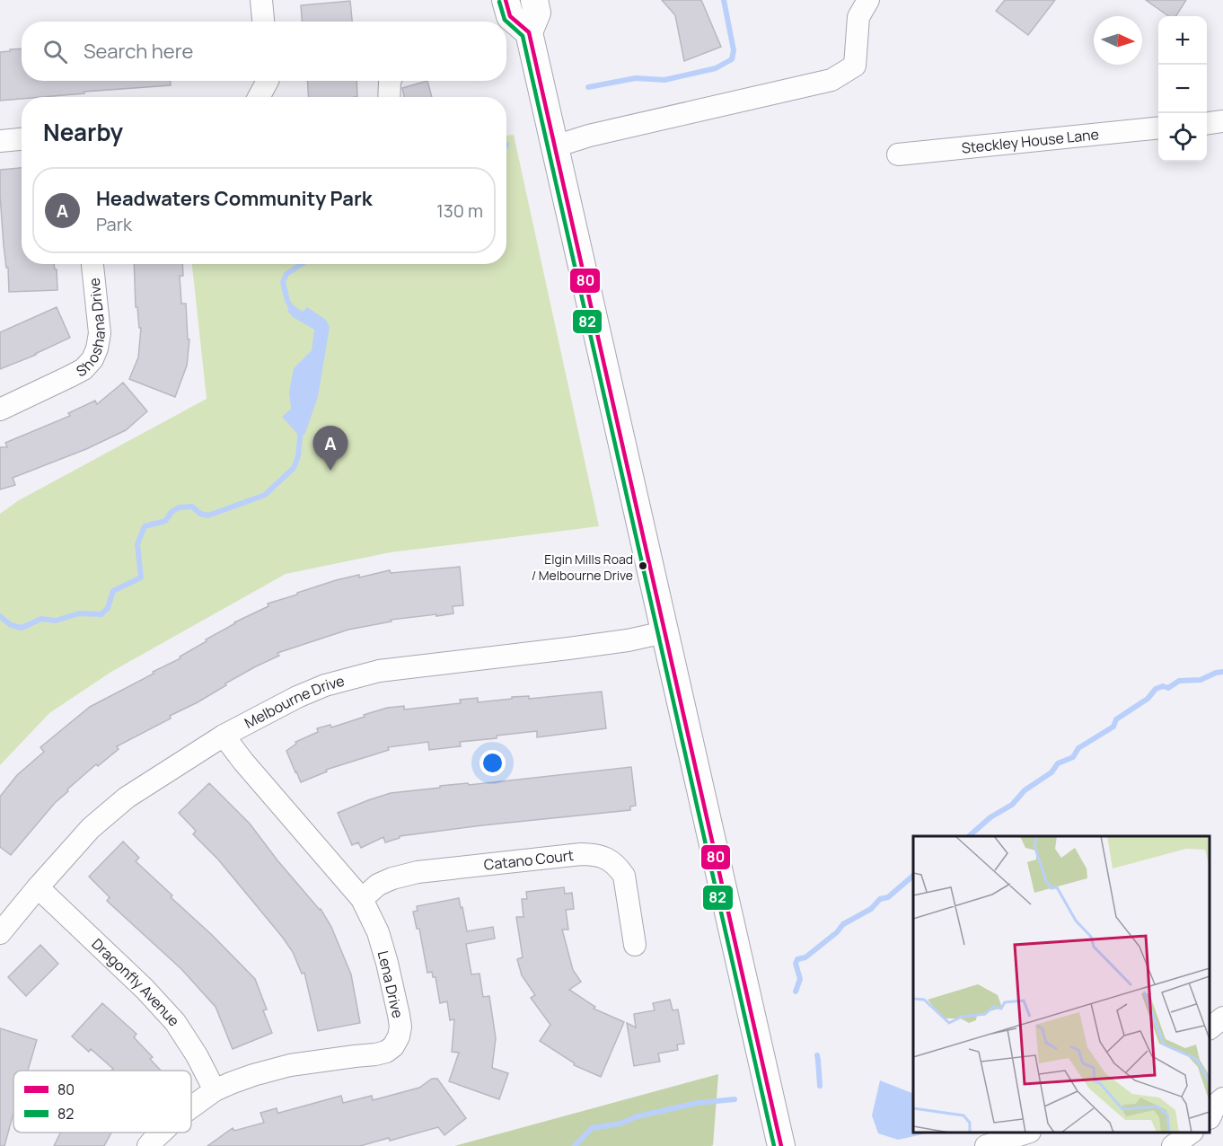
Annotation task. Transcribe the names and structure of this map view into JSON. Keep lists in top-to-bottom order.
{
  "streets": {
    "street": [
      "Steckley House Lane",
      "Shoshana Drive",
      "Melbourne Drive",
      "Catano Court",
      "Dragonfly Avenue",
      "Lena Drive"
    ]
  },
  "crossings": [
    ["Melbourne Drive", "Dragonfly Avenue"],
    ["Melbourne Drive", "Lena Drive"],
    ["Catano Court", "Lena Drive"],
    ["Dragonfly Avenue", "Lena Drive"]
  ],
  "places": ["Elgin Mills Road / Melbourne Drive"],
  "lines": ["transit line 80", "transit line 82"],
  "legend": ["80", "82"],
  "north": "right",
  "page": {
    "map_buttons": ["+", "−"],
    "search": "Search here",
    "heading": "Nearby",
    "list": [
      {
        "mark": "A",
        "name": "Headwaters Community Park",
        "note": "Park",
        "value": "130 m"
      }
    ],
    "pins": "A"
  }
}
